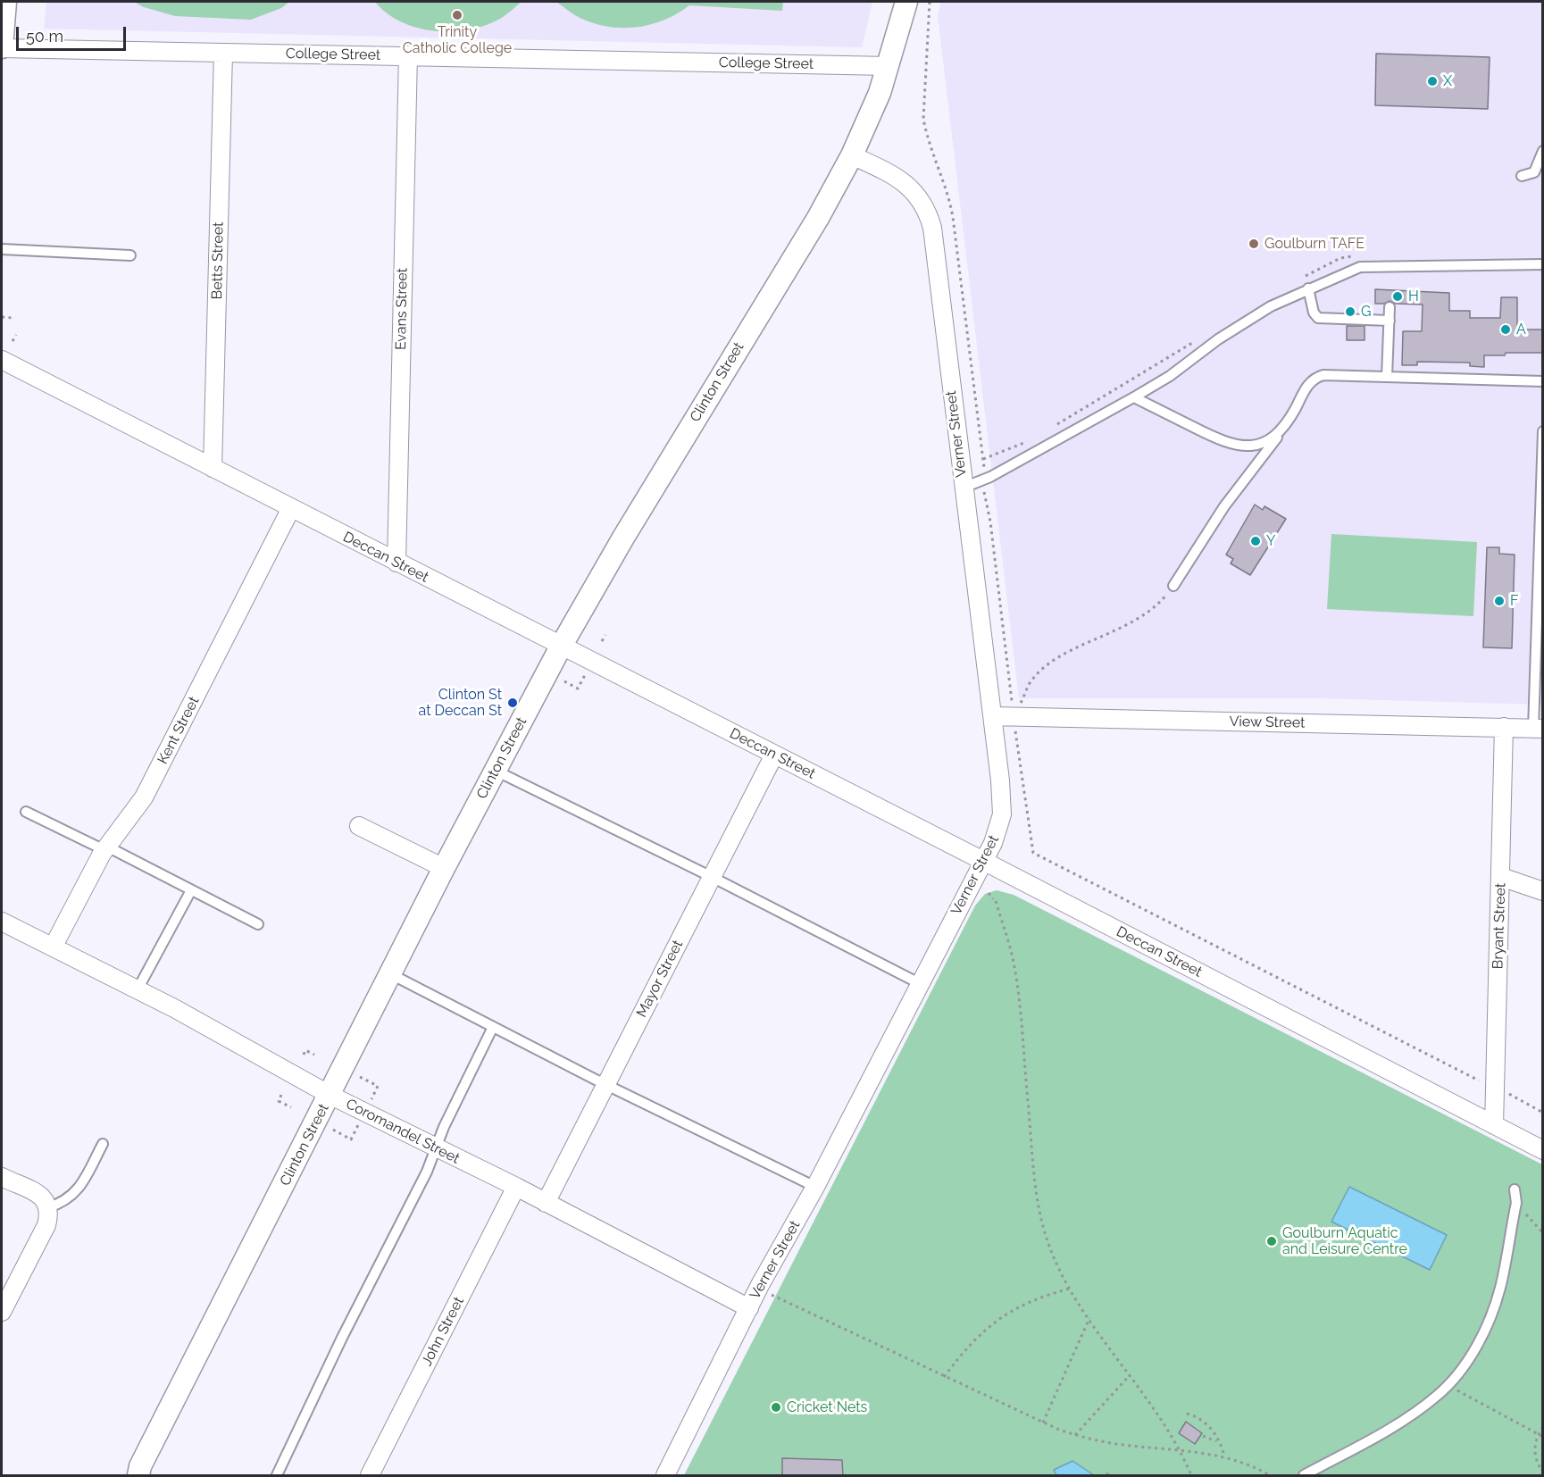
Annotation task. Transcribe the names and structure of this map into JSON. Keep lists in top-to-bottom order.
{
  "streets": {
    "street": [
      "College Street",
      "Betts Street",
      "Evans Street",
      "Clinton Street",
      "Verner Street",
      "Deccan Street",
      "View Street",
      "Kent Street",
      "Bryant Street",
      "Mayor Street",
      "Coromandel Street",
      "John Street"
    ]
  },
  "crossings": [
    ["College Street", "Betts Street"],
    ["College Street", "Evans Street"],
    ["College Street", "Clinton Street"],
    ["Betts Street", "Deccan Street"],
    ["Evans Street", "Deccan Street"],
    ["Clinton Street", "Verner Street"],
    ["Clinton Street", "Deccan Street"],
    ["Clinton Street", "Coromandel Street"],
    ["Verner Street", "Deccan Street"],
    ["Verner Street", "View Street"],
    ["Verner Street", "Coromandel Street"],
    ["Deccan Street", "Kent Street"],
    ["Deccan Street", "Bryant Street"],
    ["Deccan Street", "Mayor Street"],
    ["View Street", "Bryant Street"],
    ["Kent Street", "Coromandel Street"],
    ["Mayor Street", "Coromandel Street"],
    ["Coromandel Street", "John Street"]
  ],
  "places": [
    "Trinity Catholic College",
    "X",
    "Goulburn TAFE",
    "H",
    "G",
    "A",
    "Y",
    "F",
    "Clinton St at Deccan St",
    "Goulburn Aquatic and Leisure Centre",
    "Cricket Nets"
  ],
  "scale_bar": "50 m"
}
